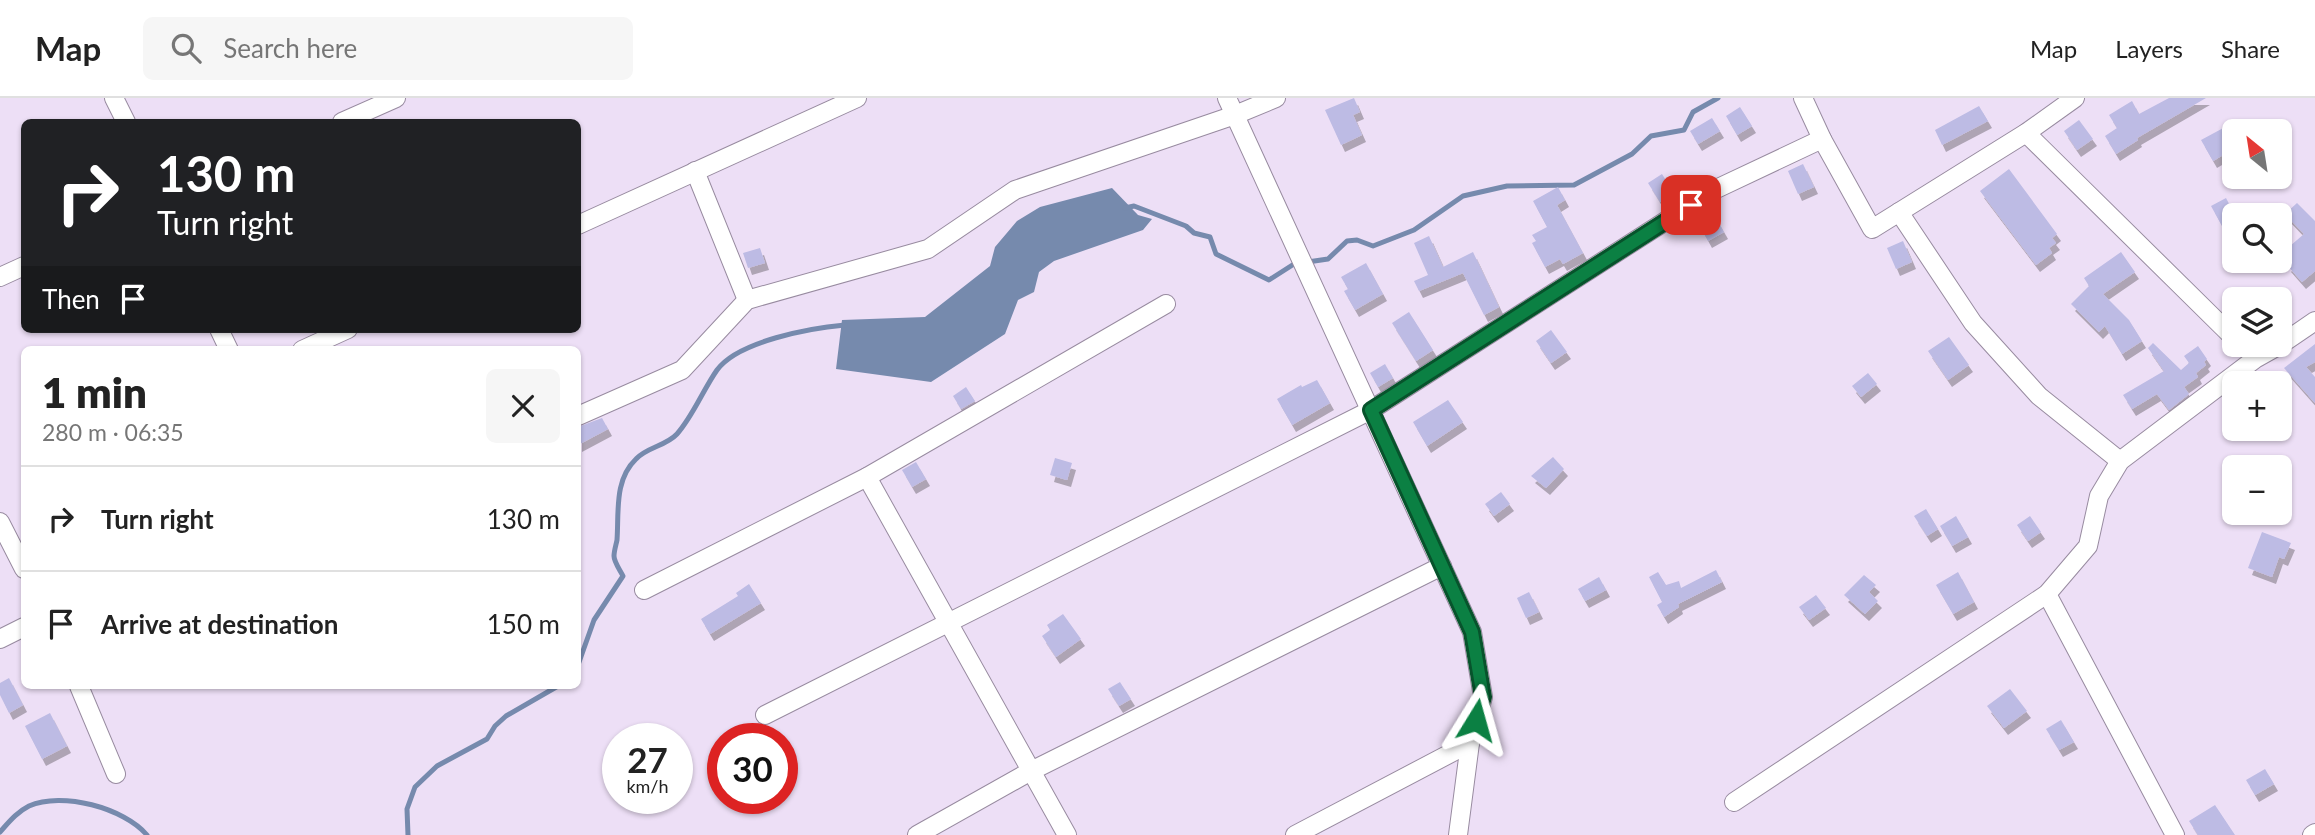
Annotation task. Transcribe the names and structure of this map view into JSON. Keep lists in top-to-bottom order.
{
  "north": "top left",
  "page": {
    "header": "Map",
    "search": "Search here",
    "nav": ["Map", "Layers", "Share"],
    "map_buttons": ["+", "−"],
    "turn": ["130 m", "Turn right"],
    "then": "Then",
    "heading": ["1 min", "280 m · 06:35"],
    "list": [
      {
        "name": "Turn right",
        "value": "130 m"
      },
      {
        "name": "Arrive at destination",
        "value": "150 m"
      }
    ],
    "speed": "27 km/h",
    "limit": "30"
  }
}
